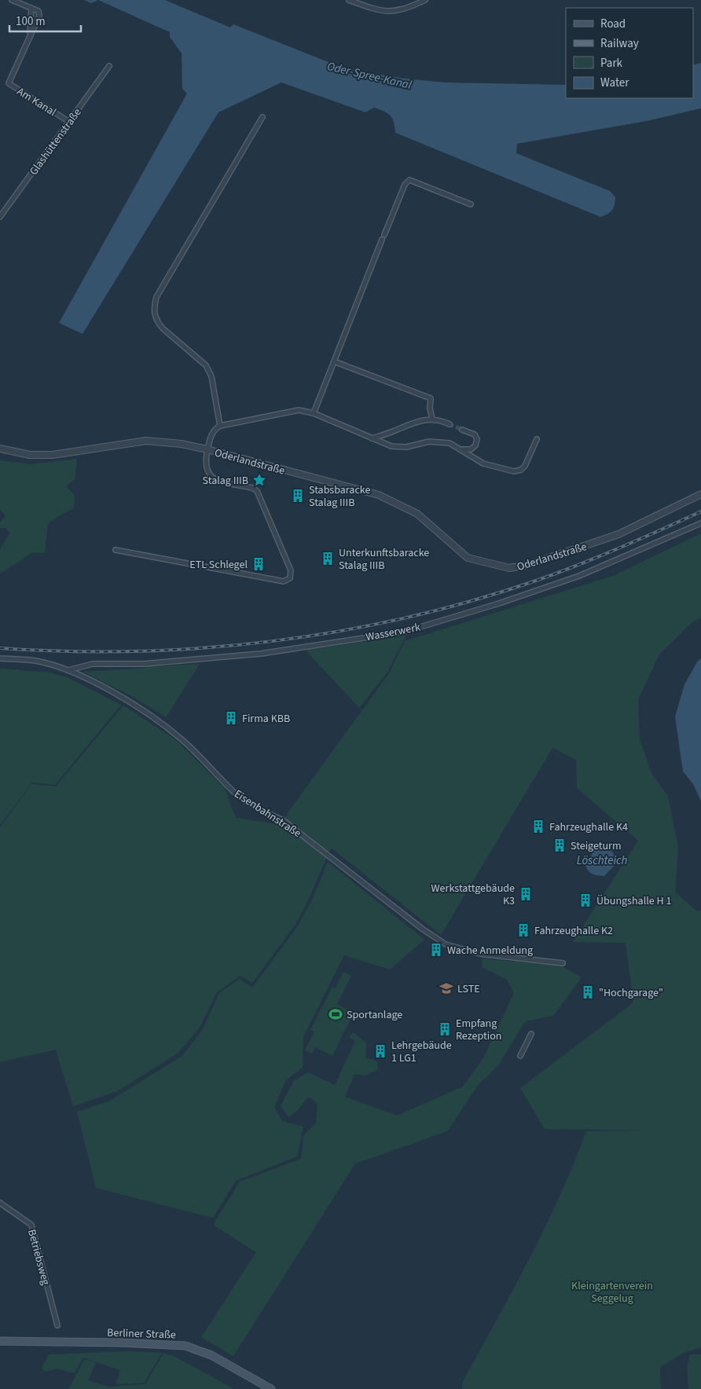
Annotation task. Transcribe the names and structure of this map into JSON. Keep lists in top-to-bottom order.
{
  "streets": {
    "main road": ["Berliner Straße"],
    "street": [
      "Am Kanal",
      "Glashüttenstraße",
      "Oderlandstraße",
      "Wasserwerk",
      "Eisenbahnstraße",
      "Betriebsweg"
    ]
  },
  "crossings": [
    ["Am Kanal", "Glashüttenstraße"],
    ["Wasserwerk", "Eisenbahnstraße"]
  ],
  "water": ["Oder-Spree-Kanal", "Löschteich"],
  "parks": ["Kleingartenverein Seggelug"],
  "places": {
    "place": ["Stalag IIIB"],
    "building": [
      "Stabsbaracke Stalag IIIB",
      "Unterkunftsbaracke Stalag IIIB",
      "ETL Schlegel",
      "Firma KBB",
      "Fahrzeughalle K4",
      "Steigeturm",
      "Werkstattgebäude K3",
      "Übungshalle H 1",
      "Fahrzeughalle K2",
      "Wache Anmeldung",
      "\"Hochgarage\"",
      "Empfang Rezeption",
      "Lehrgebäude 1 LG1"
    ],
    "school or university": ["LSTE"],
    "sports": ["Sportanlage"]
  },
  "legend": [
    "Road",
    "Railway",
    "Park",
    "Water"
  ],
  "scale_bar": "100 m"
}
